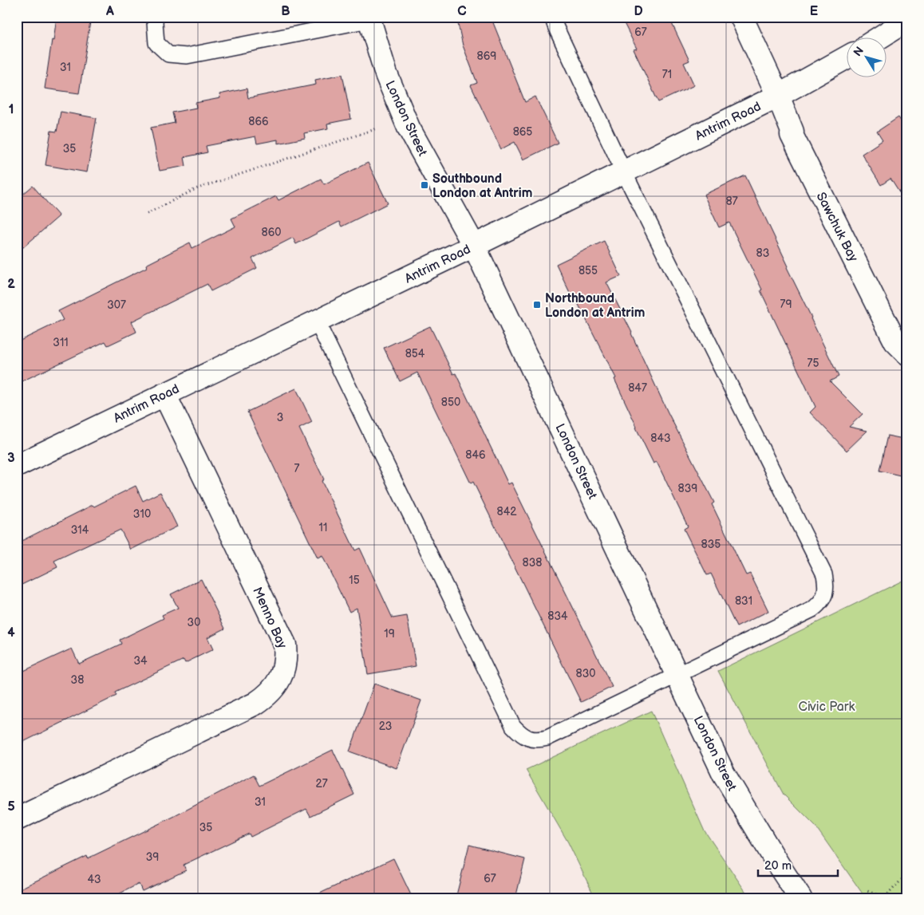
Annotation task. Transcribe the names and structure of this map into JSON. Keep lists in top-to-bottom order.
{
  "streets": {
    "street": [
      "London Street",
      "Antrim Road",
      "Sawchuk Bay",
      "Menno Bay"
    ]
  },
  "crossings": [
    ["London Street", "Antrim Road"],
    ["Antrim Road", "Sawchuk Bay"],
    ["Antrim Road", "Menno Bay"]
  ],
  "parks": ["Civic Park"],
  "places": {
    "transit": ["Southbound London at Antrim", "Northbound London at Antrim"]
  },
  "house_numbers": [
    "67",
    "869",
    "31",
    "71",
    "866",
    "865",
    "35",
    "87",
    "860",
    "83",
    "855",
    "79",
    "307",
    "311",
    "854",
    "75",
    "847",
    "850",
    "3",
    "843",
    "846",
    "7",
    "839",
    "842",
    "310",
    "11",
    "314",
    "835",
    "838",
    "15",
    "831",
    "834",
    "30",
    "19",
    "34",
    "830",
    "38",
    "23",
    "27",
    "31",
    "35",
    "39",
    "67",
    "43"
  ],
  "scale_bar": "20 m",
  "north": "top left",
  "grid": {
    "columns": [
      "A",
      "B",
      "C",
      "D",
      "E"
    ],
    "rows": [
      "1",
      "2",
      "3",
      "4",
      "5"
    ]
  }
}
